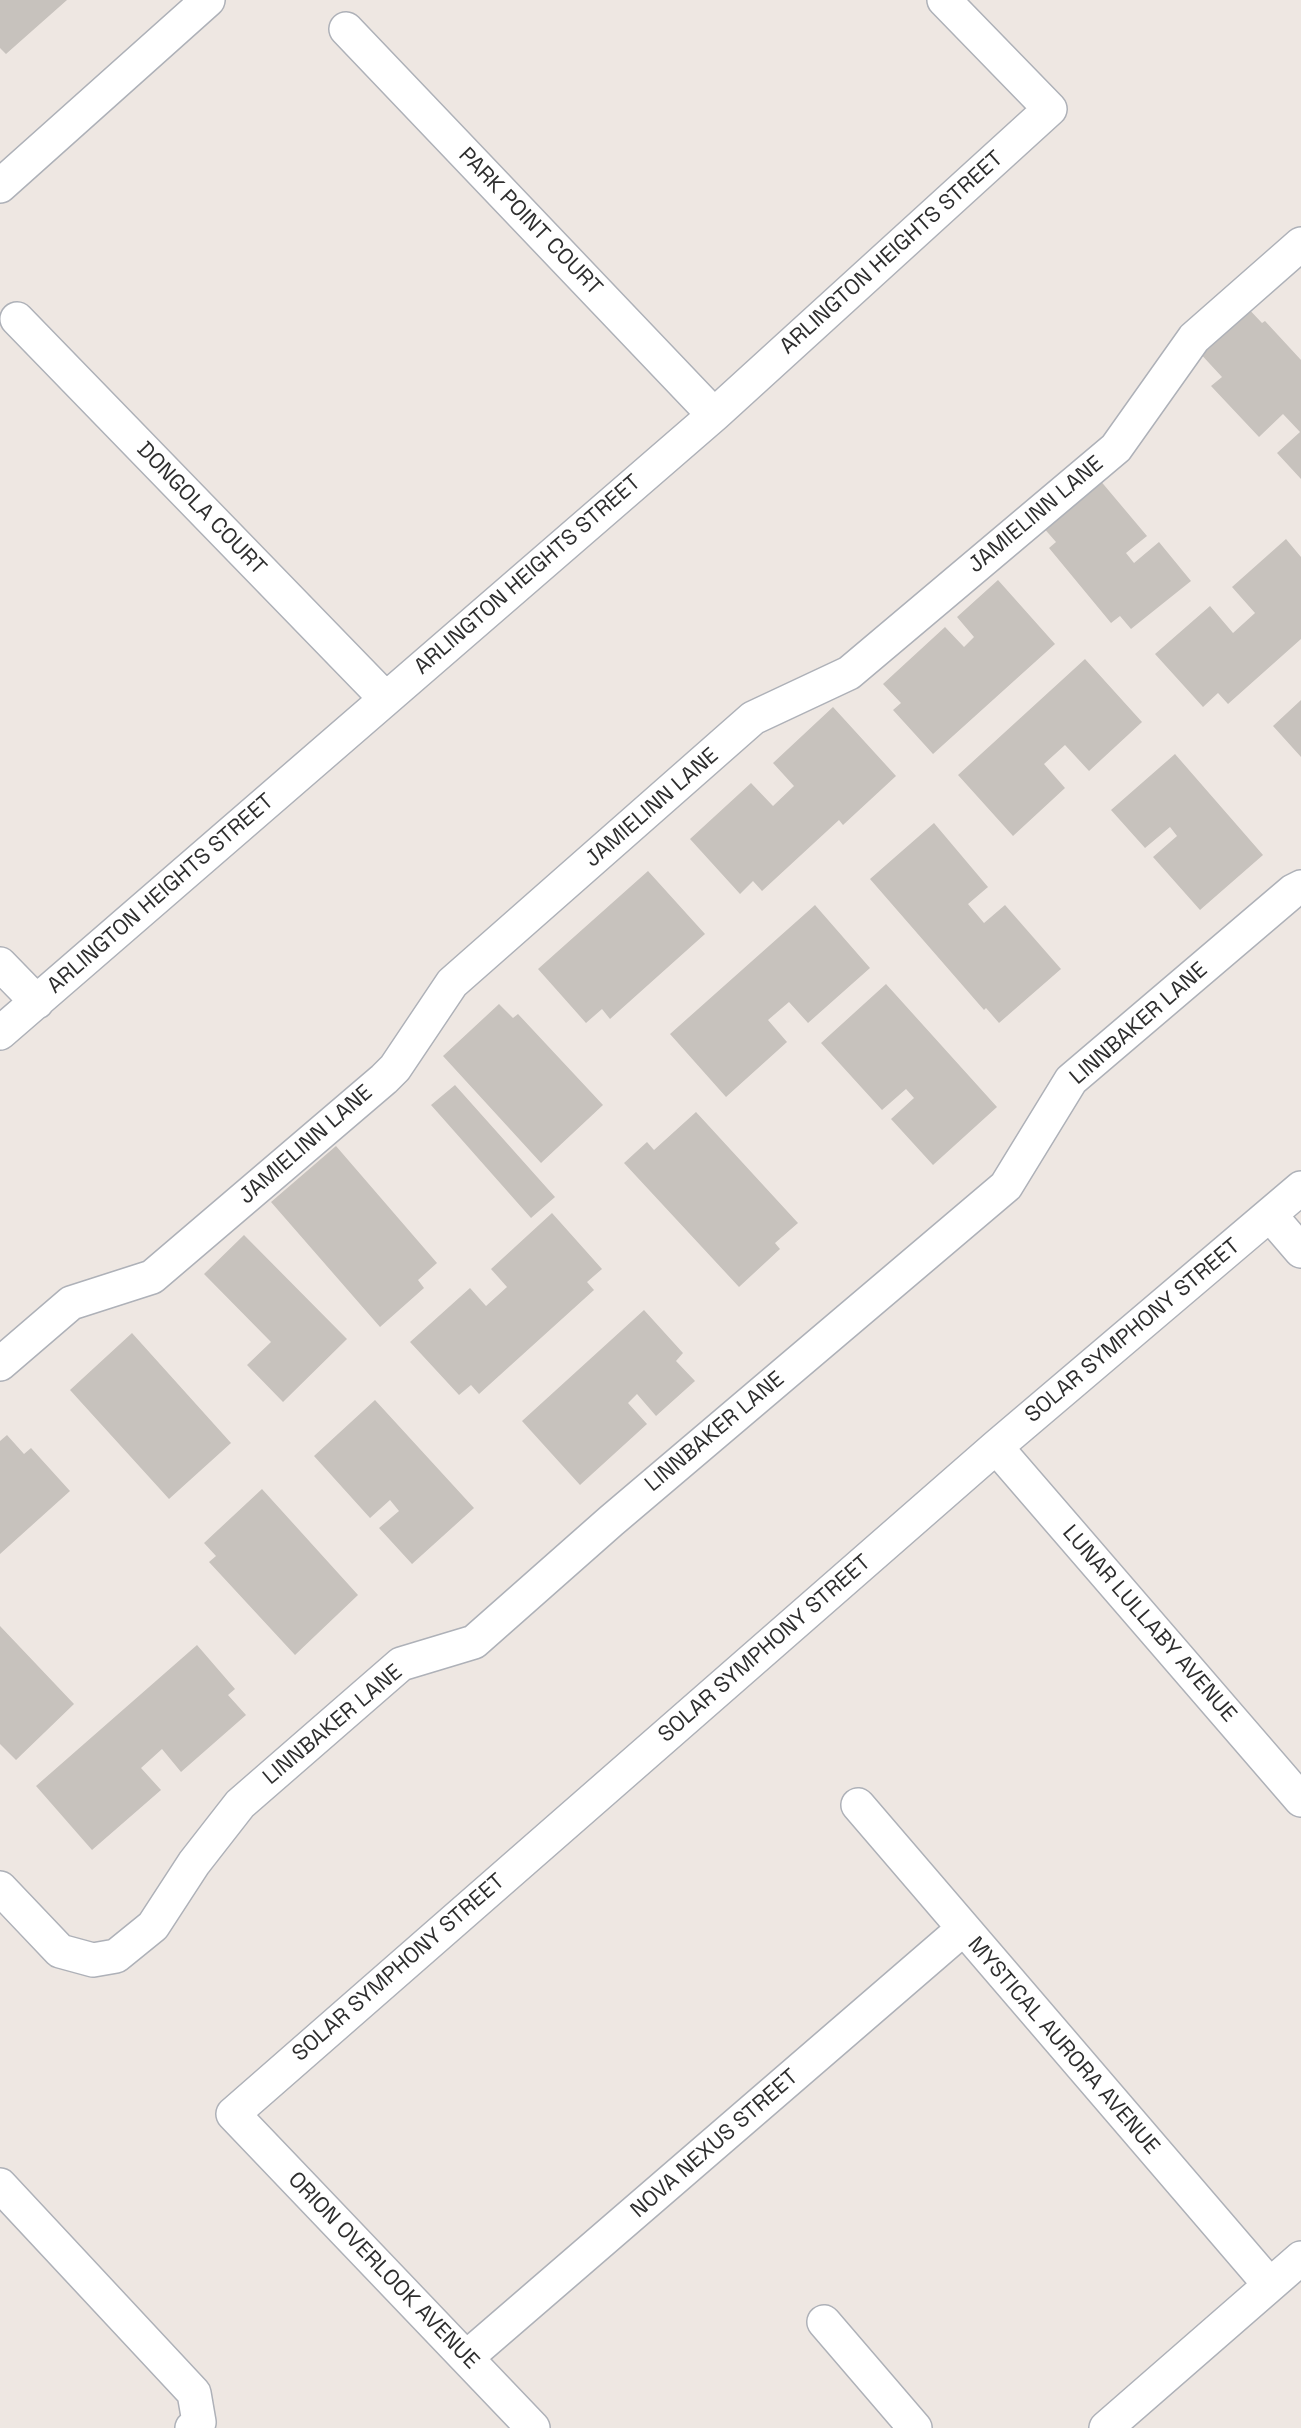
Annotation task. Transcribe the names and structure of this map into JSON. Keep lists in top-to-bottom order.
{
  "streets": {
    "street": [
      "PARK POINT COURT",
      "ARLINGTON HEIGHTS STREET",
      "DONGOLA COURT",
      "JAMIELINN LANE",
      "LINNBAKER LANE",
      "SOLAR SYMPHONY STREET",
      "LUNAR LULLABY AVENUE",
      "MYSTICAL AURORA AVENUE",
      "NOVA NEXUS STREET",
      "ORION OVERLOOK AVENUE"
    ]
  },
  "crossings": [
    ["PARK POINT COURT", "ARLINGTON HEIGHTS STREET"],
    ["ARLINGTON HEIGHTS STREET", "DONGOLA COURT"],
    ["SOLAR SYMPHONY STREET", "LUNAR LULLABY AVENUE"],
    ["SOLAR SYMPHONY STREET", "ORION OVERLOOK AVENUE"],
    ["MYSTICAL AURORA AVENUE", "NOVA NEXUS STREET"],
    ["NOVA NEXUS STREET", "ORION OVERLOOK AVENUE"]
  ]
}
